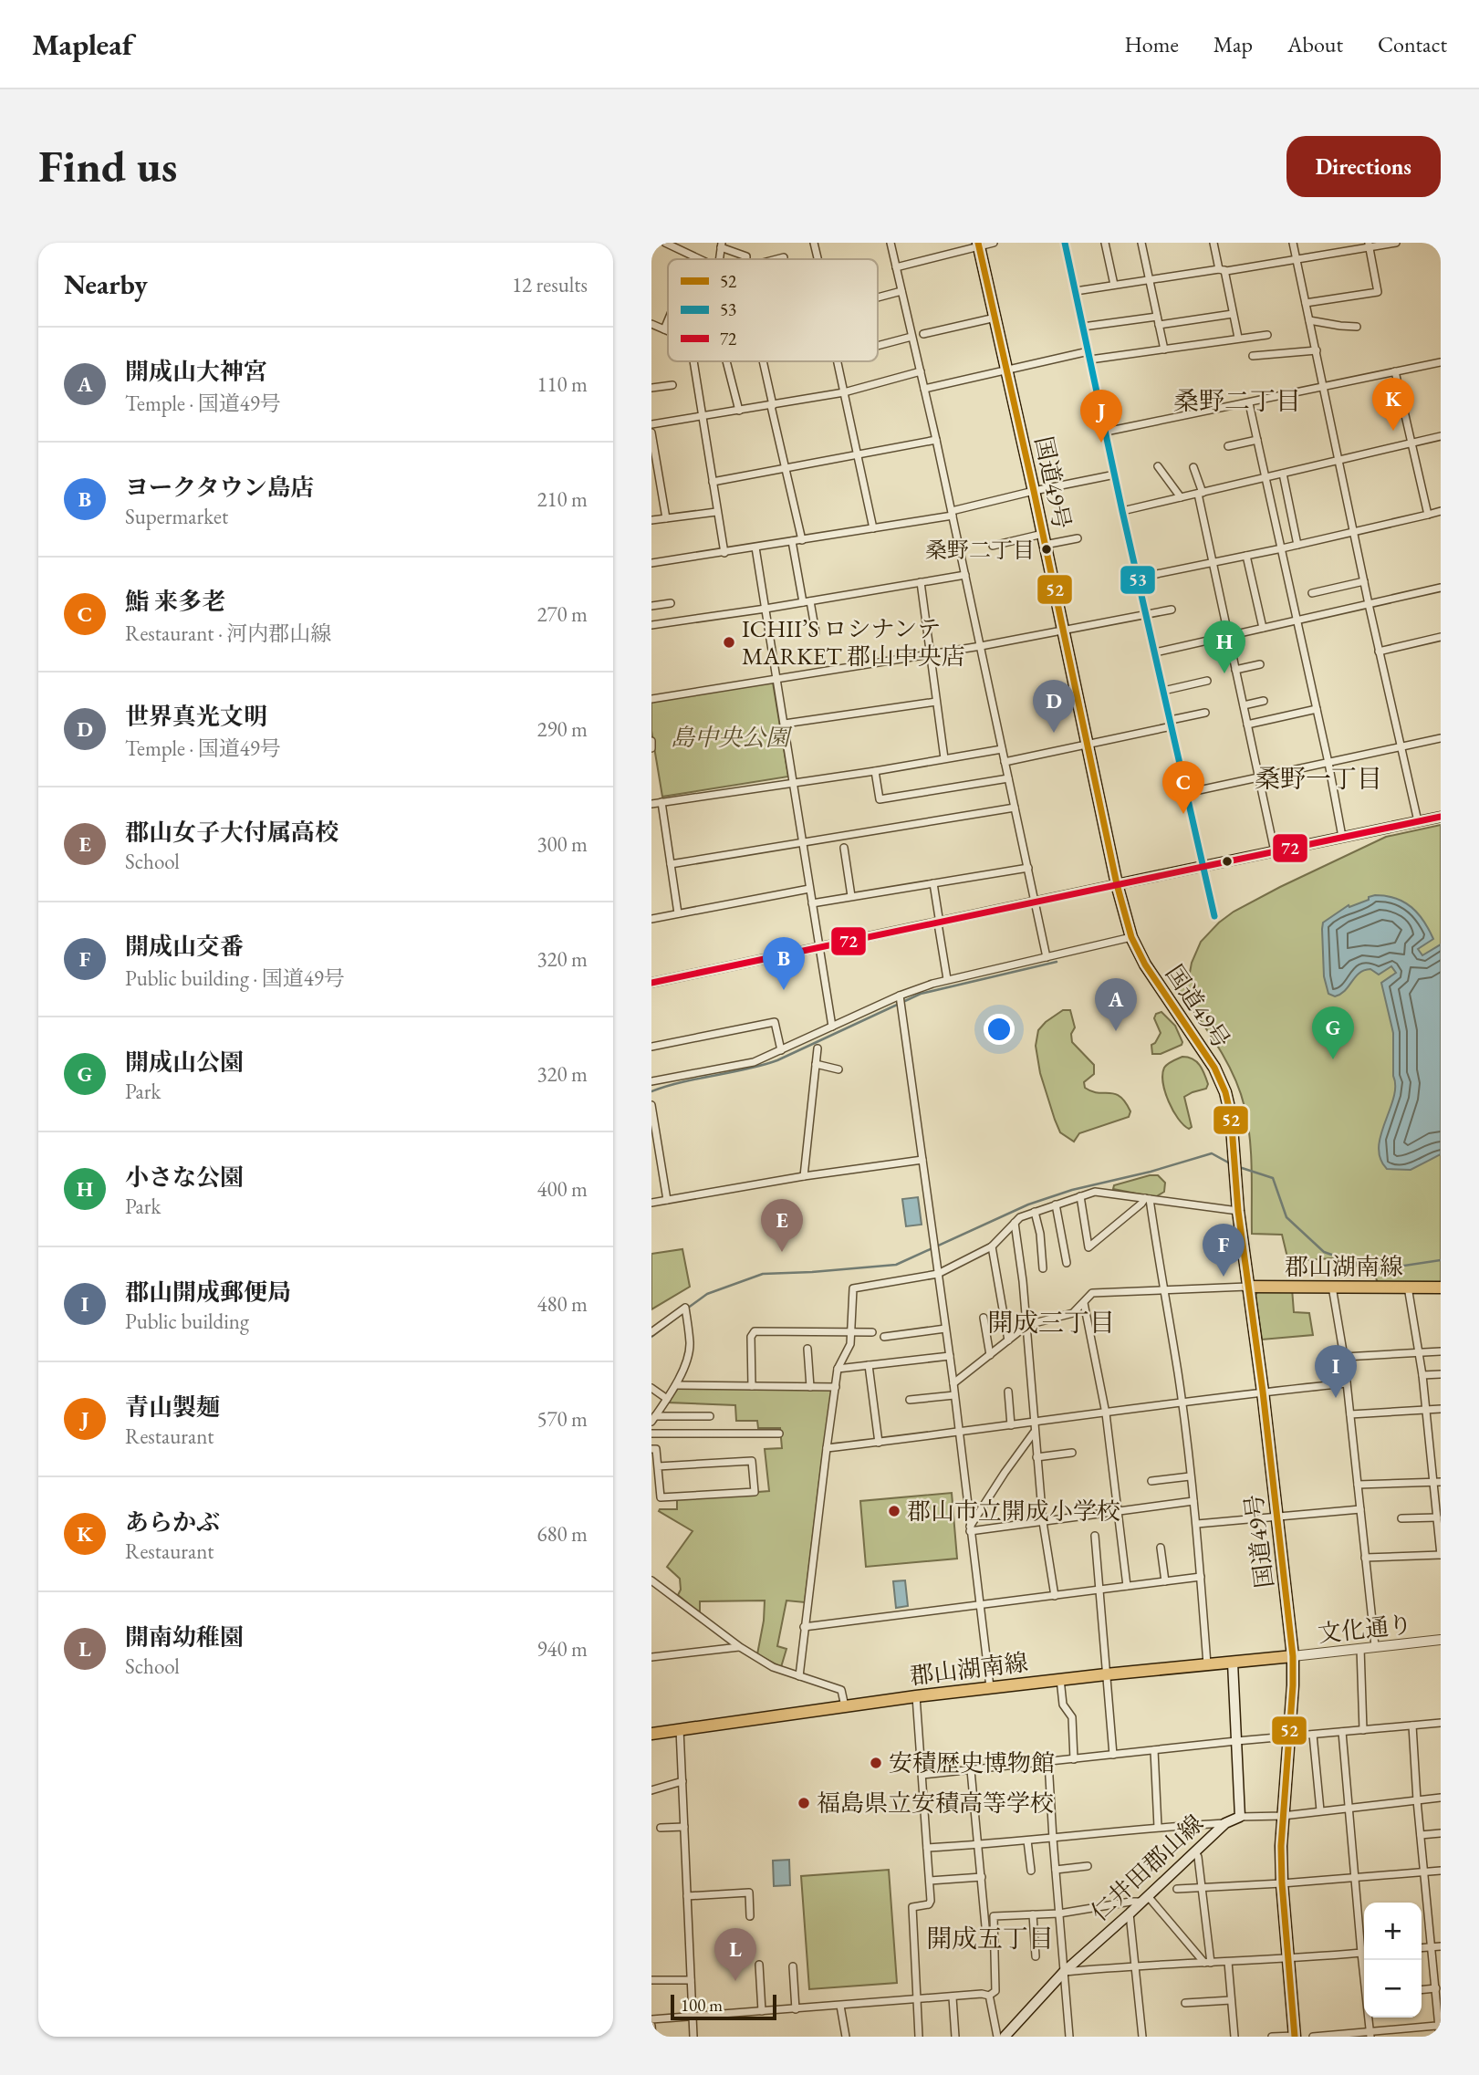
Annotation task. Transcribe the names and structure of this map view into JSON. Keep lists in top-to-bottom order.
{
  "streets": {
    "main road": ["国道49号", "郡山湖南線", "仁井田郡山線"],
    "street": ["文化通り"]
  },
  "crossings": [
    ["国道49号", "郡山湖南線"],
    ["国道49号", "文化通り"],
    ["郡山湖南線", "文化通り"],
    ["郡山湖南線", "仁井田郡山線"]
  ],
  "districts": [
    "桑野二丁目",
    "桑野一丁目",
    "開成三丁目",
    "開成五丁目"
  ],
  "parks": ["島中央公園"],
  "places": [
    "桑野二丁目",
    "ICHII’S ロシナンテ MARKET 郡山中央店",
    "郡山市立開成小学校",
    "安積歴史博物館",
    "福島県立安積高等学校"
  ],
  "lines": ["transit line 52", "transit line 53", "transit line 72"],
  "legend": ["52", "53", "72"],
  "scale_bar": "100 m",
  "page": {
    "header": "Mapleaf",
    "nav": [
      "Home",
      "Map",
      "About",
      "Contact"
    ],
    "buttons": "Directions",
    "title": "Find us",
    "heading": ["Nearby", "12 results"],
    "list": [
      {
        "mark": "A",
        "name": "開成山大神宮",
        "note": "Temple · 国道49号",
        "value": "110 m"
      },
      {
        "mark": "B",
        "name": "ヨークタウン島店",
        "note": "Supermarket",
        "value": "210 m"
      },
      {
        "mark": "C",
        "name": "鮨 来多老",
        "note": "Restaurant · 河内郡山線",
        "value": "270 m"
      },
      {
        "mark": "D",
        "name": "世界真光文明",
        "note": "Temple · 国道49号",
        "value": "290 m"
      },
      {
        "mark": "E",
        "name": "郡山女子大付属高校",
        "note": "School",
        "value": "300 m"
      },
      {
        "mark": "F",
        "name": "開成山交番",
        "note": "Public building · 国道49号",
        "value": "320 m"
      },
      {
        "mark": "G",
        "name": "開成山公園",
        "note": "Park",
        "value": "320 m"
      },
      {
        "mark": "H",
        "name": "小さな公園",
        "note": "Park",
        "value": "400 m"
      },
      {
        "mark": "I",
        "name": "郡山開成郵便局",
        "note": "Public building",
        "value": "480 m"
      },
      {
        "mark": "J",
        "name": "青山製麺",
        "note": "Restaurant",
        "value": "570 m"
      },
      {
        "mark": "K",
        "name": "あらかぶ",
        "note": "Restaurant",
        "value": "680 m"
      },
      {
        "mark": "L",
        "name": "開南幼稚園",
        "note": "School",
        "value": "940 m"
      }
    ],
    "pins": [
      "K",
      "J",
      "H",
      "D",
      "C",
      "B",
      "A",
      "G",
      "E",
      "F",
      "I",
      "L"
    ],
    "map_buttons": ["+", "−"],
    "scale": "100 m"
  }
}
